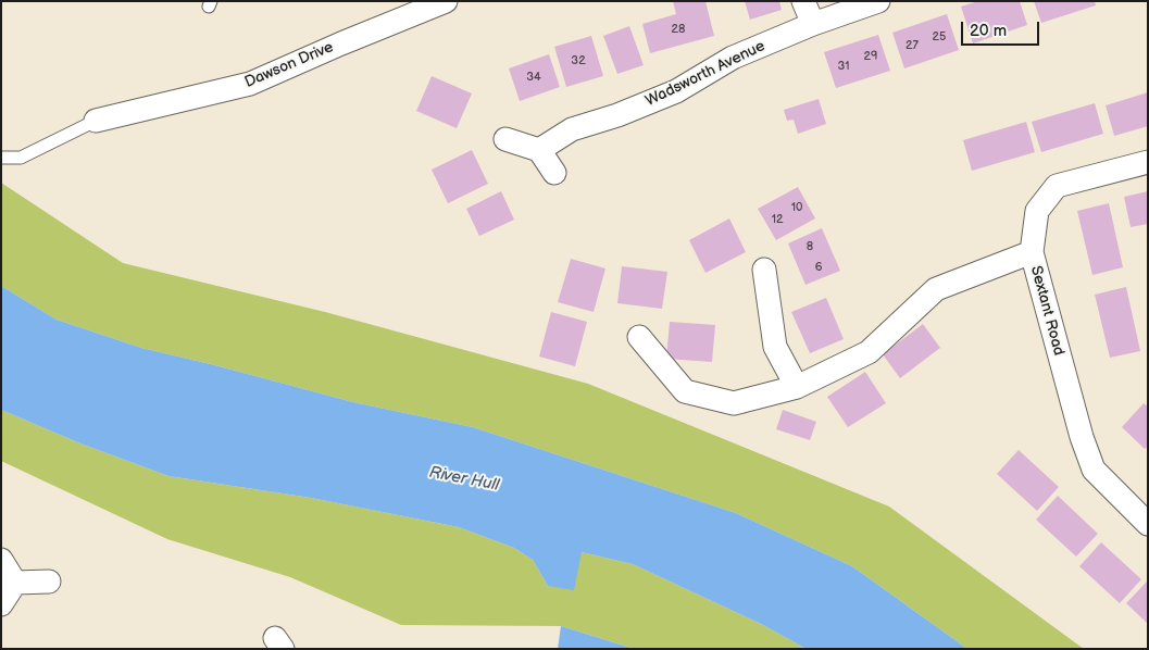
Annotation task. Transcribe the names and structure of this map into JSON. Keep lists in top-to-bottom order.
{
  "streets": {
    "street": ["Dawson Drive", "Wadsworth Avenue", "Sextant Road"]
  },
  "water": ["River Hull"],
  "house_numbers": [
    "28",
    "25",
    "27",
    "29",
    "32",
    "31",
    "34",
    "10",
    "12",
    "8",
    "6"
  ],
  "scale_bar": "20 m"
}
